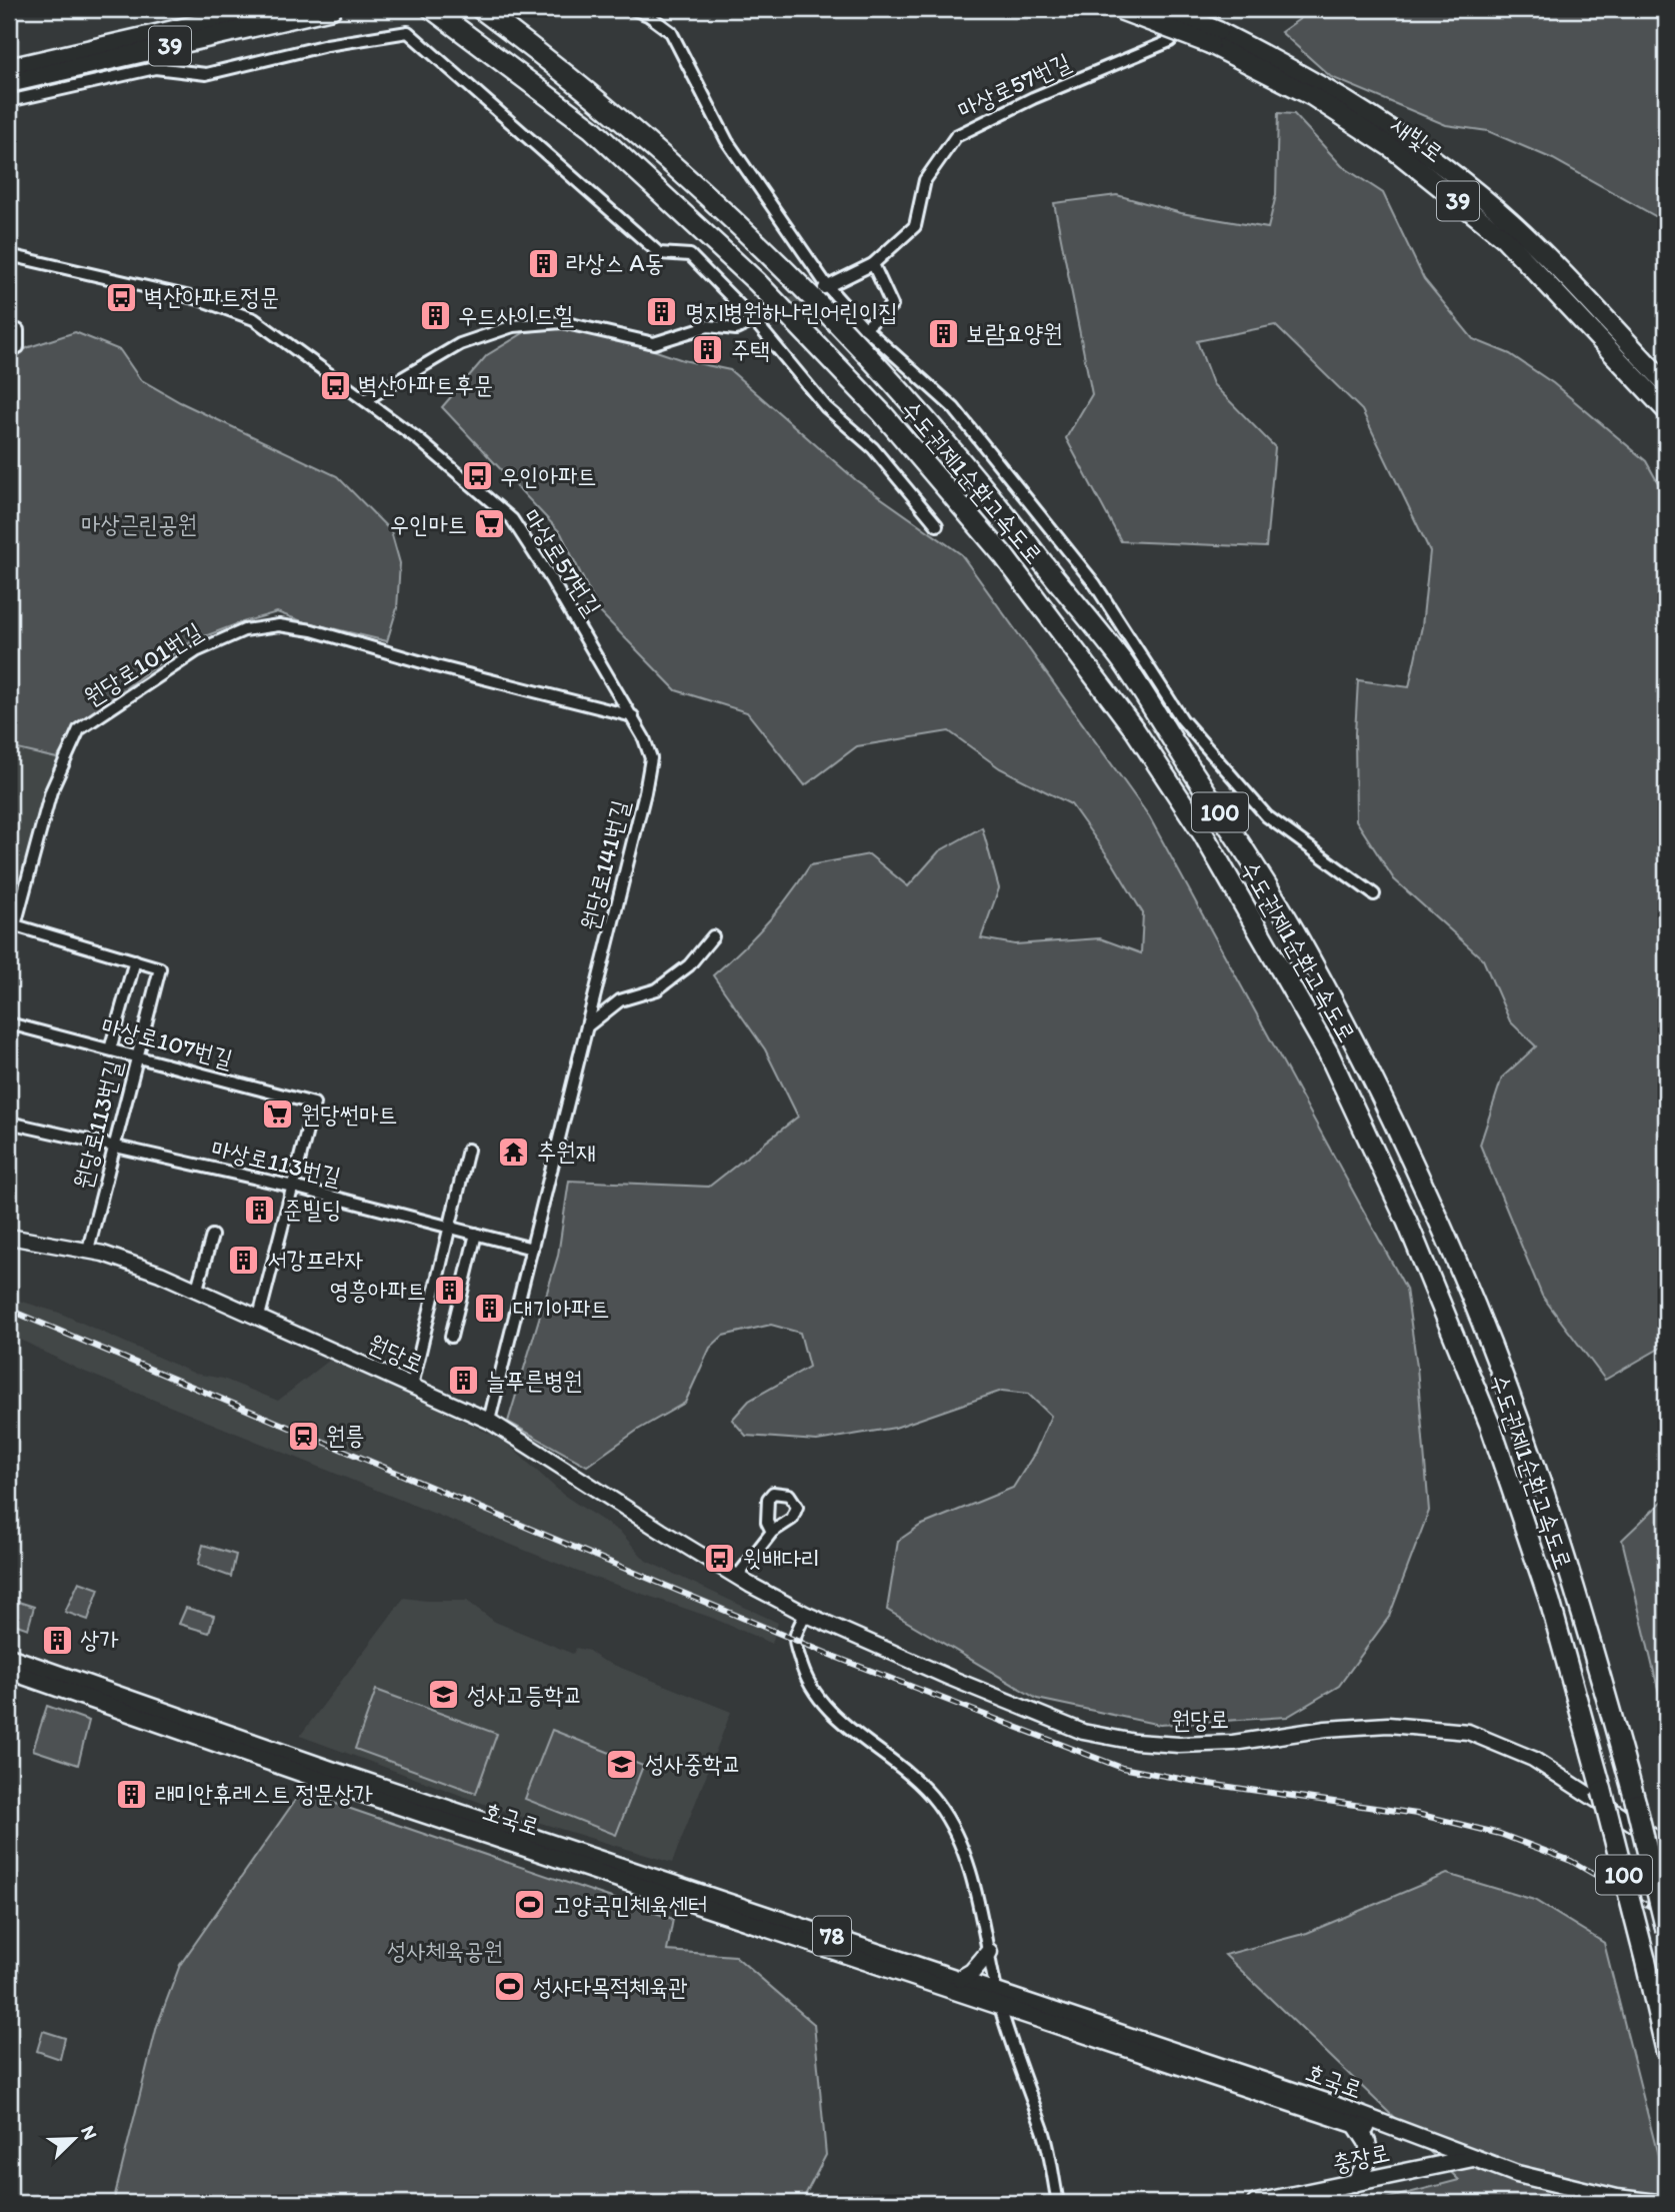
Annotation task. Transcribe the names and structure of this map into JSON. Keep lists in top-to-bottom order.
{
  "streets": {
    "highway": [
      "39",
      "새빛로",
      "수도권제1순환고속도로",
      "100"
    ],
    "main road": [
      "원당로",
      "호국로",
      "78",
      "충장로"
    ],
    "street": [
      "마상로57번길",
      "원당로101번길",
      "원당로141번길",
      "마상로107번길",
      "원당로113번길",
      "마상로113번길"
    ]
  },
  "crossings": [
    ["마상로57번길", "원당로101번길"],
    ["마상로57번길", "원당로141번길"],
    ["원당로101번길", "원당로141번길"],
    ["원당로101번길", "원당로113번길"],
    ["원당로141번길", "마상로113번길"],
    ["원당로141번길", "원당로"],
    ["마상로107번길", "원당로113번길"],
    ["마상로107번길", "마상로113번길"],
    ["원당로113번길", "마상로113번길"],
    ["원당로113번길", "원당로"],
    ["호국로", "충장로"]
  ],
  "parks": ["마상근린공원", "성사체육공원"],
  "places": {
    "building": [
      "라상스 A동",
      "명지병원하나린어린이집",
      "우드사이드힐",
      "보람요양원",
      "주택",
      "준빌딩",
      "서강프라자",
      "영흥아파트",
      "대기아파트",
      "늘푸른병원",
      "상가",
      "래미안휴레스트 정문상가"
    ],
    "bus stop": [
      "벽산아파트정문",
      "벽산아파트후문",
      "우인아파트",
      "윗배다리"
    ],
    "supermarket": ["우인마트", "원당썬마트"],
    "temple": ["추원재"],
    "station": ["원릉"],
    "school or university": ["성사고등학교", "성사중학교"],
    "sports": ["고양국민체육센터", "성사다목적체육관"]
  },
  "north": "top right"
}
